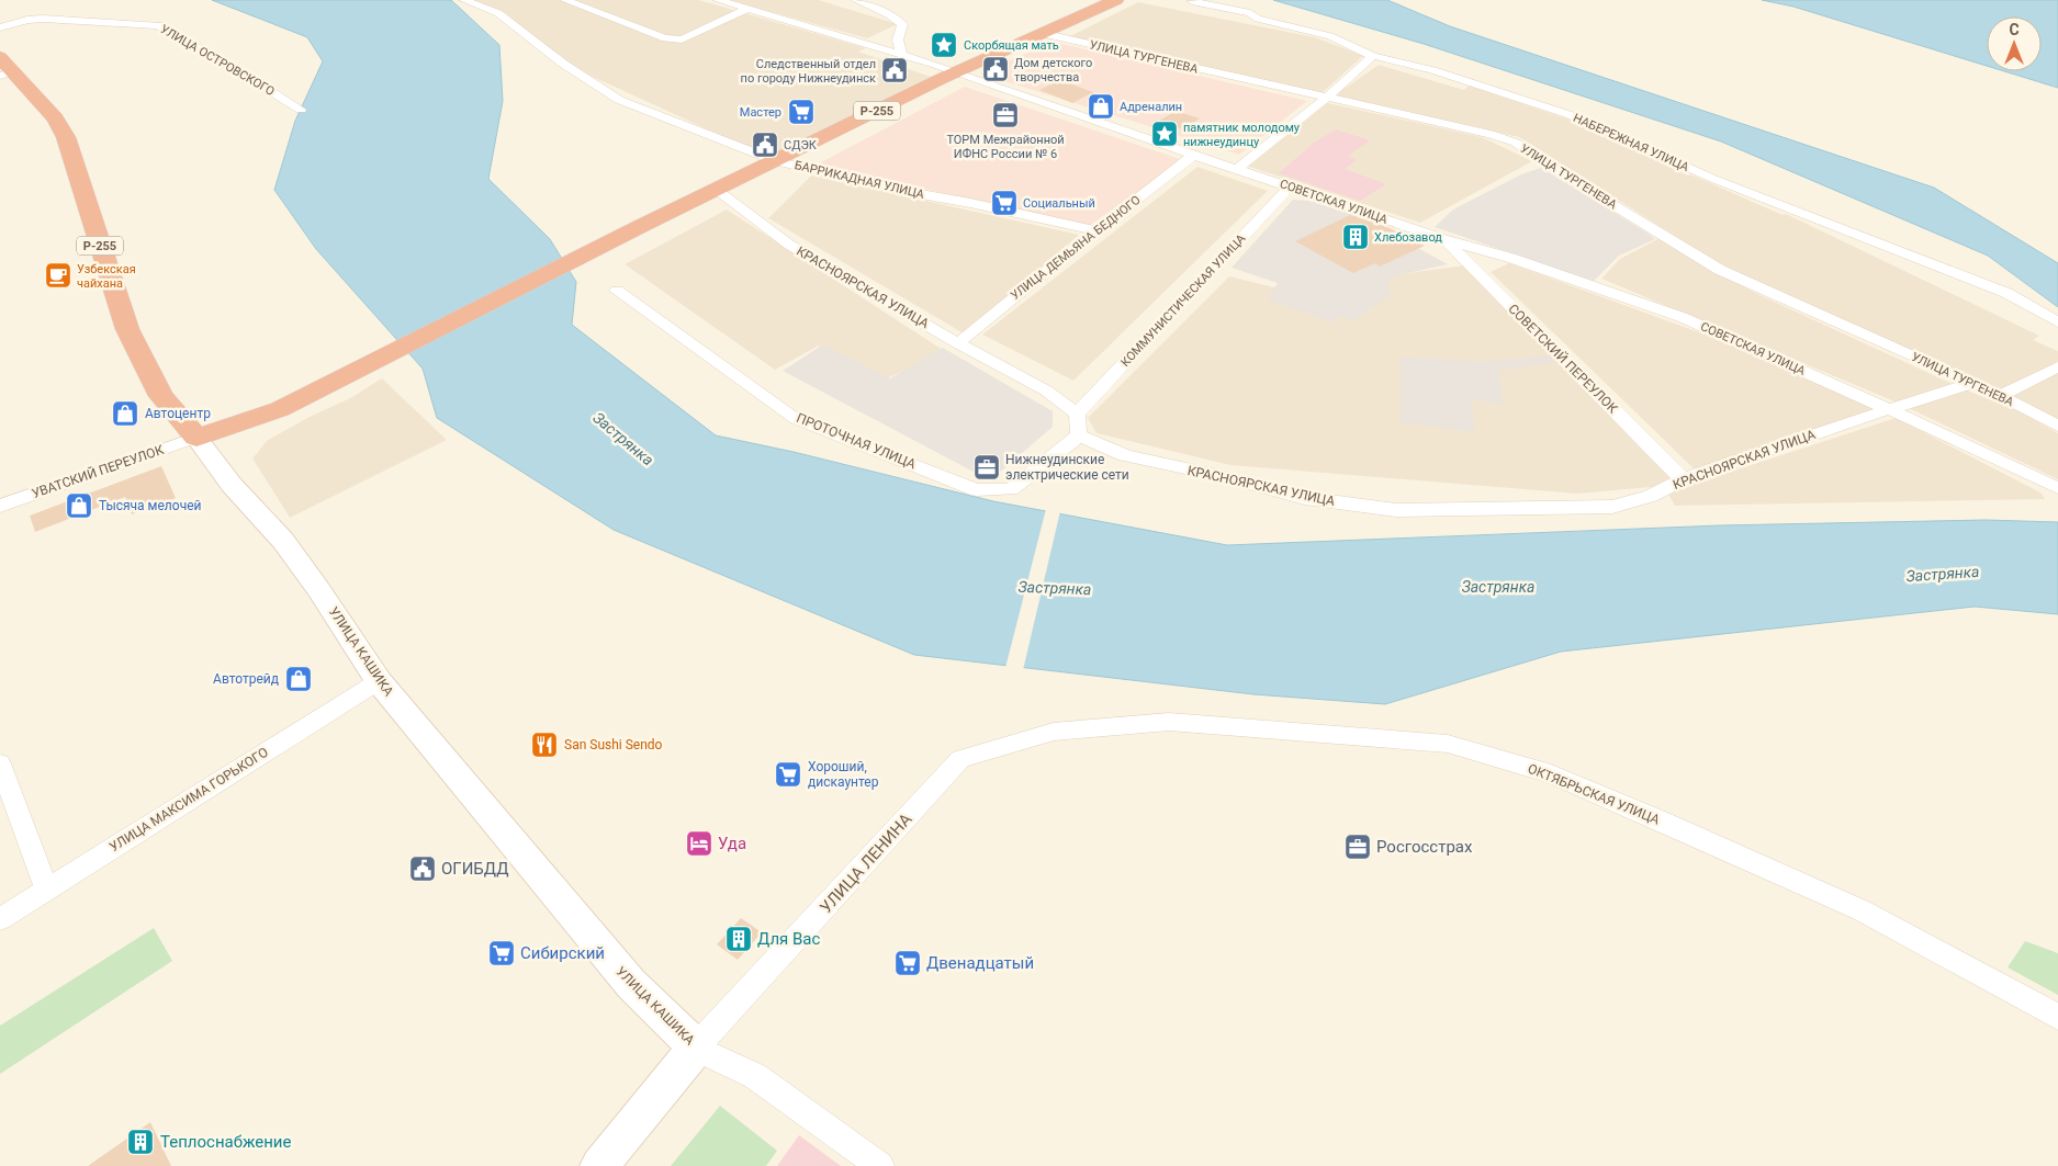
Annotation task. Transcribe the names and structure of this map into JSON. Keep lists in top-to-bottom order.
{
  "streets": {
    "highway": ["Р-255", "УЛИЦА КАШИКА"],
    "street": [
      "УЛИЦА ТУРГЕНЕВА",
      "УЛИЦА ОСТРОВСКОГО",
      "НАБЕРЕЖНАЯ УЛИЦА",
      "БАРРИКАДНАЯ УЛИЦА",
      "СОВЕТСКАЯ УЛИЦА",
      "УЛИЦА ДЕМЬЯНА БЕДНОГО",
      "КРАСНОЯРСКАЯ УЛИЦА",
      "КОММУНИСТИЧЕСКАЯ УЛИЦА",
      "СОВЕТСКИЙ ПЕРЕУЛОК",
      "ПРОТОЧНАЯ УЛИЦА",
      "УВАТСКИЙ ПЕРЕУЛОК",
      "ОКТЯБРЬСКАЯ УЛИЦА",
      "УЛИЦА МАКСИМА ГОРЬКОГО",
      "УЛИЦА ЛЕНИНА"
    ]
  },
  "crossings": [
    ["УЛИЦА ТУРГЕНЕВА", "Р-255"],
    ["УЛИЦА ТУРГЕНЕВА", "КРАСНОЯРСКАЯ УЛИЦА"],
    ["Р-255", "БАРРИКАДНАЯ УЛИЦА"],
    ["Р-255", "СОВЕТСКАЯ УЛИЦА"],
    ["Р-255", "КРАСНОЯРСКАЯ УЛИЦА"],
    ["Р-255", "УВАТСКИЙ ПЕРЕУЛОК"],
    ["Р-255", "УЛИЦА КАШИКА"],
    ["БАРРИКАДНАЯ УЛИЦА", "УЛИЦА ДЕМЬЯНА БЕДНОГО"],
    ["СОВЕТСКАЯ УЛИЦА", "УЛИЦА ДЕМЬЯНА БЕДНОГО"],
    ["СОВЕТСКАЯ УЛИЦА", "КРАСНОЯРСКАЯ УЛИЦА"],
    ["СОВЕТСКАЯ УЛИЦА", "КОММУНИСТИЧЕСКАЯ УЛИЦА"],
    ["СОВЕТСКАЯ УЛИЦА", "СОВЕТСКИЙ ПЕРЕУЛОК"],
    ["УЛИЦА ДЕМЬЯНА БЕДНОГО", "КРАСНОЯРСКАЯ УЛИЦА"],
    ["КРАСНОЯРСКАЯ УЛИЦА", "КОММУНИСТИЧЕСКАЯ УЛИЦА"],
    ["КРАСНОЯРСКАЯ УЛИЦА", "СОВЕТСКИЙ ПЕРЕУЛОК"],
    ["КРАСНОЯРСКАЯ УЛИЦА", "ПРОТОЧНАЯ УЛИЦА"],
    ["УВАТСКИЙ ПЕРЕУЛОК", "УЛИЦА КАШИКА"],
    ["УЛИЦА КАШИКА", "УЛИЦА МАКСИМА ГОРЬКОГО"],
    ["УЛИЦА КАШИКА", "УЛИЦА ЛЕНИНА"],
    ["ОКТЯБРЬСКАЯ УЛИЦА", "УЛИЦА ЛЕНИНА"]
  ],
  "water": ["Застрянка"],
  "places": {
    "place": ["Скорбящая мать", "памятник молодому нижнеудинцу"],
    "public building": [
      "Дом детского творчества",
      "Следственный отдел по городу Нижнеудинск",
      "СДЭК",
      "ОГИБДД"
    ],
    "shop": [
      "Адреналин",
      "Автоцентр",
      "Тысяча мелочей",
      "Автотрейд"
    ],
    "supermarket": [
      "Мастер",
      "Социальный",
      "Хороший, дискаунтер",
      "Сибирский",
      "Двенадцатый"
    ],
    "office": ["ТОРМ Межрайонной ИФНС России № 6", "Нижнеудинские электрические сети", "Росгосстрах"],
    "building": ["Хлебозавод", "Для Вас", "Теплоснабжение"],
    "cafe": ["Узбекская чайхана"],
    "restaurant": ["San Sushi Sendo"],
    "hotel": ["Уда"]
  },
  "north": "top"
}
